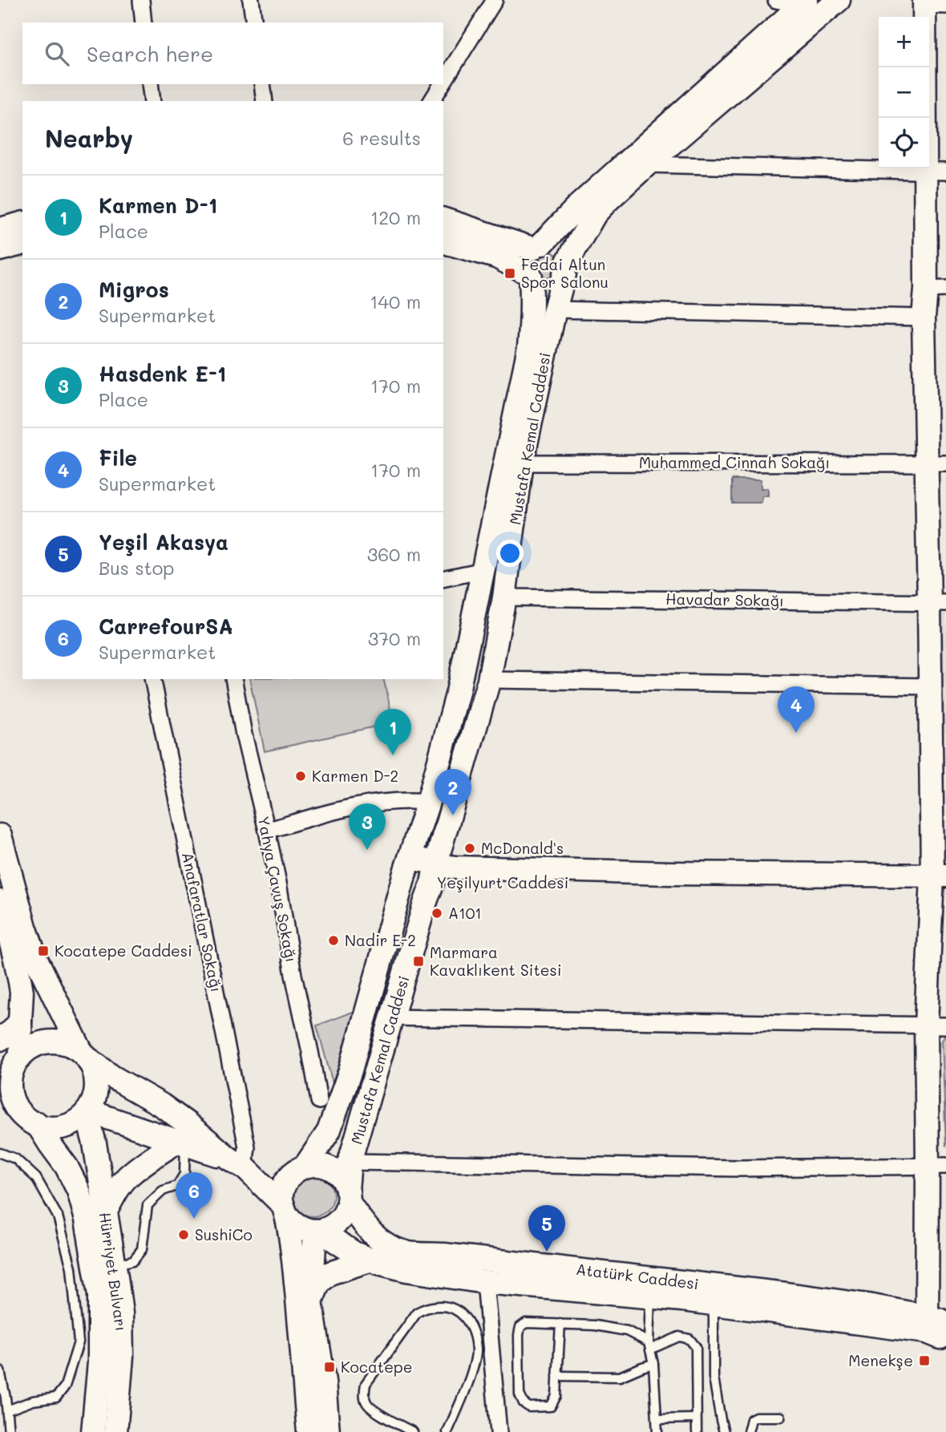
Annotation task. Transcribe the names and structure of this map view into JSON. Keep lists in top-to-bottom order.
{
  "streets": {
    "main road": [
      "Mustafa Kemal Caddesi",
      "Yeşilyurt Caddesi",
      "Hürriyet Bulvarı",
      "Atatürk Caddesi"
    ],
    "street": [
      "Muhammed Cinnah Sokağı",
      "Havadar Sokağı",
      "Yahya Çavuş Sokağı",
      "Anafaratlar Sokağı"
    ]
  },
  "crossings": [
    ["Mustafa Kemal Caddesi", "Muhammed Cinnah Sokağı"],
    ["Mustafa Kemal Caddesi", "Havadar Sokağı"],
    ["Mustafa Kemal Caddesi", "Yeşilyurt Caddesi"],
    ["Mustafa Kemal Caddesi", "Atatürk Caddesi"]
  ],
  "places": {
    "transit": [
      "Fedai Altun Spor Salonu",
      "Kocatepe Caddesi",
      "Marmara Kavaklıkent Sitesi",
      "Menekşe",
      "Kocatepe"
    ],
    "other": [
      "Karmen D-2",
      "McDonald's",
      "A101",
      "Nadir E-2",
      "SushiCo"
    ]
  },
  "page": {
    "map_buttons": ["+", "−"],
    "search": "Search here",
    "heading": ["Nearby", "6 results"],
    "list": [
      {
        "mark": "1",
        "name": "Karmen D-1",
        "note": "Place",
        "value": "120 m"
      },
      {
        "mark": "2",
        "name": "Migros",
        "note": "Supermarket",
        "value": "140 m"
      },
      {
        "mark": "3",
        "name": "Hasdenk E-1",
        "note": "Place",
        "value": "170 m"
      },
      {
        "mark": "4",
        "name": "File",
        "note": "Supermarket",
        "value": "170 m"
      },
      {
        "mark": "5",
        "name": "Yeşil Akasya",
        "note": "Bus stop",
        "value": "360 m"
      },
      {
        "mark": "6",
        "name": "CarrefourSA",
        "note": "Supermarket",
        "value": "370 m"
      }
    ],
    "pins": [
      "4",
      "1",
      "2",
      "3",
      "6",
      "5"
    ]
  }
}
